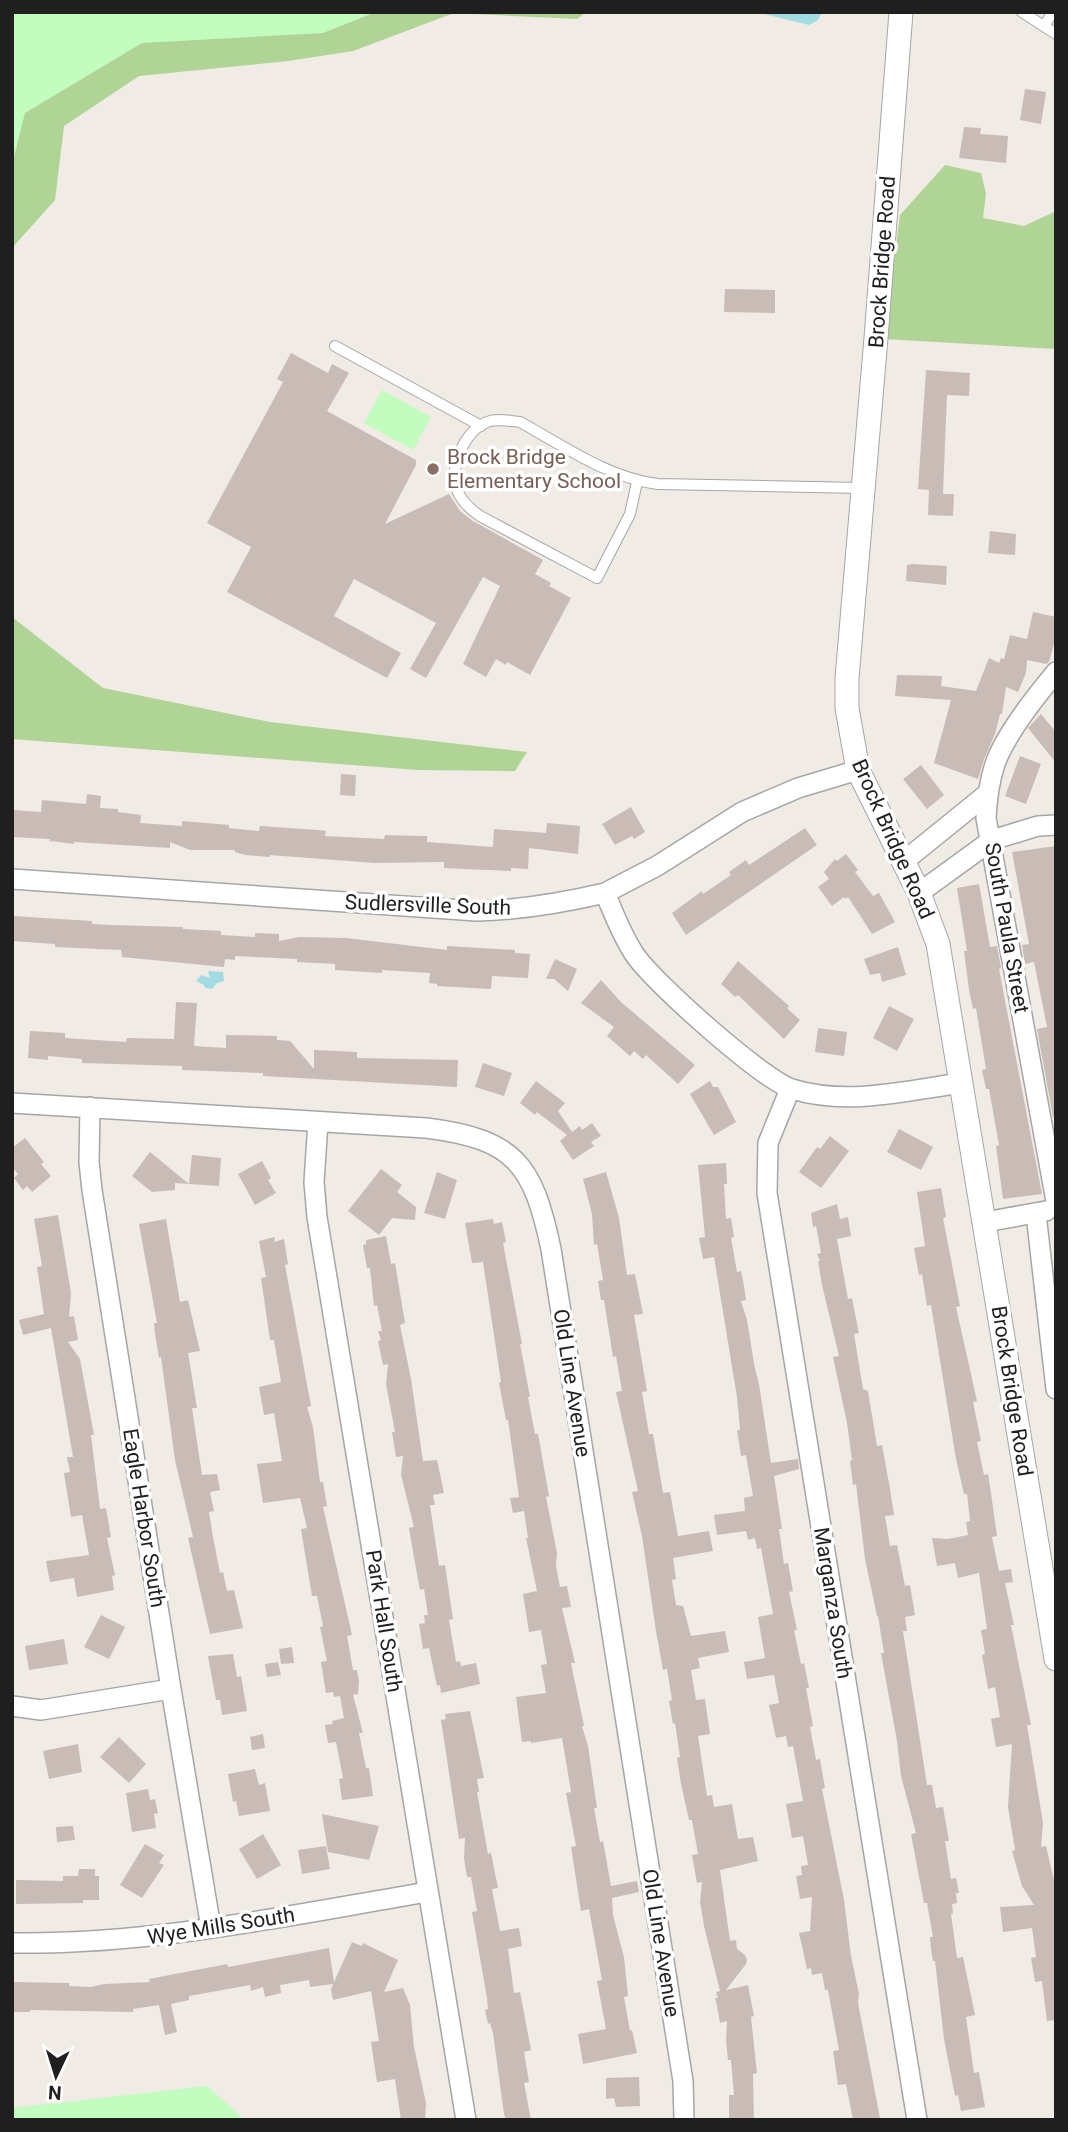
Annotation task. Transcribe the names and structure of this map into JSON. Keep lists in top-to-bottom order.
{
  "streets": {
    "street": [
      "Brock Bridge Road",
      "Sudlersville South",
      "South Paula Street",
      "Old Line Avenue",
      "Eagle Harbor South",
      "Marganza South",
      "Park Hall South",
      "Wye Mills South"
    ]
  },
  "crossings": [
    ["Brock Bridge Road", "Sudlersville South"],
    ["Old Line Avenue", "Eagle Harbor South"],
    ["Old Line Avenue", "Park Hall South"],
    ["Eagle Harbor South", "Wye Mills South"],
    ["Park Hall South", "Wye Mills South"]
  ],
  "places": ["Brock Bridge Elementary School"],
  "north": "bottom"
}
